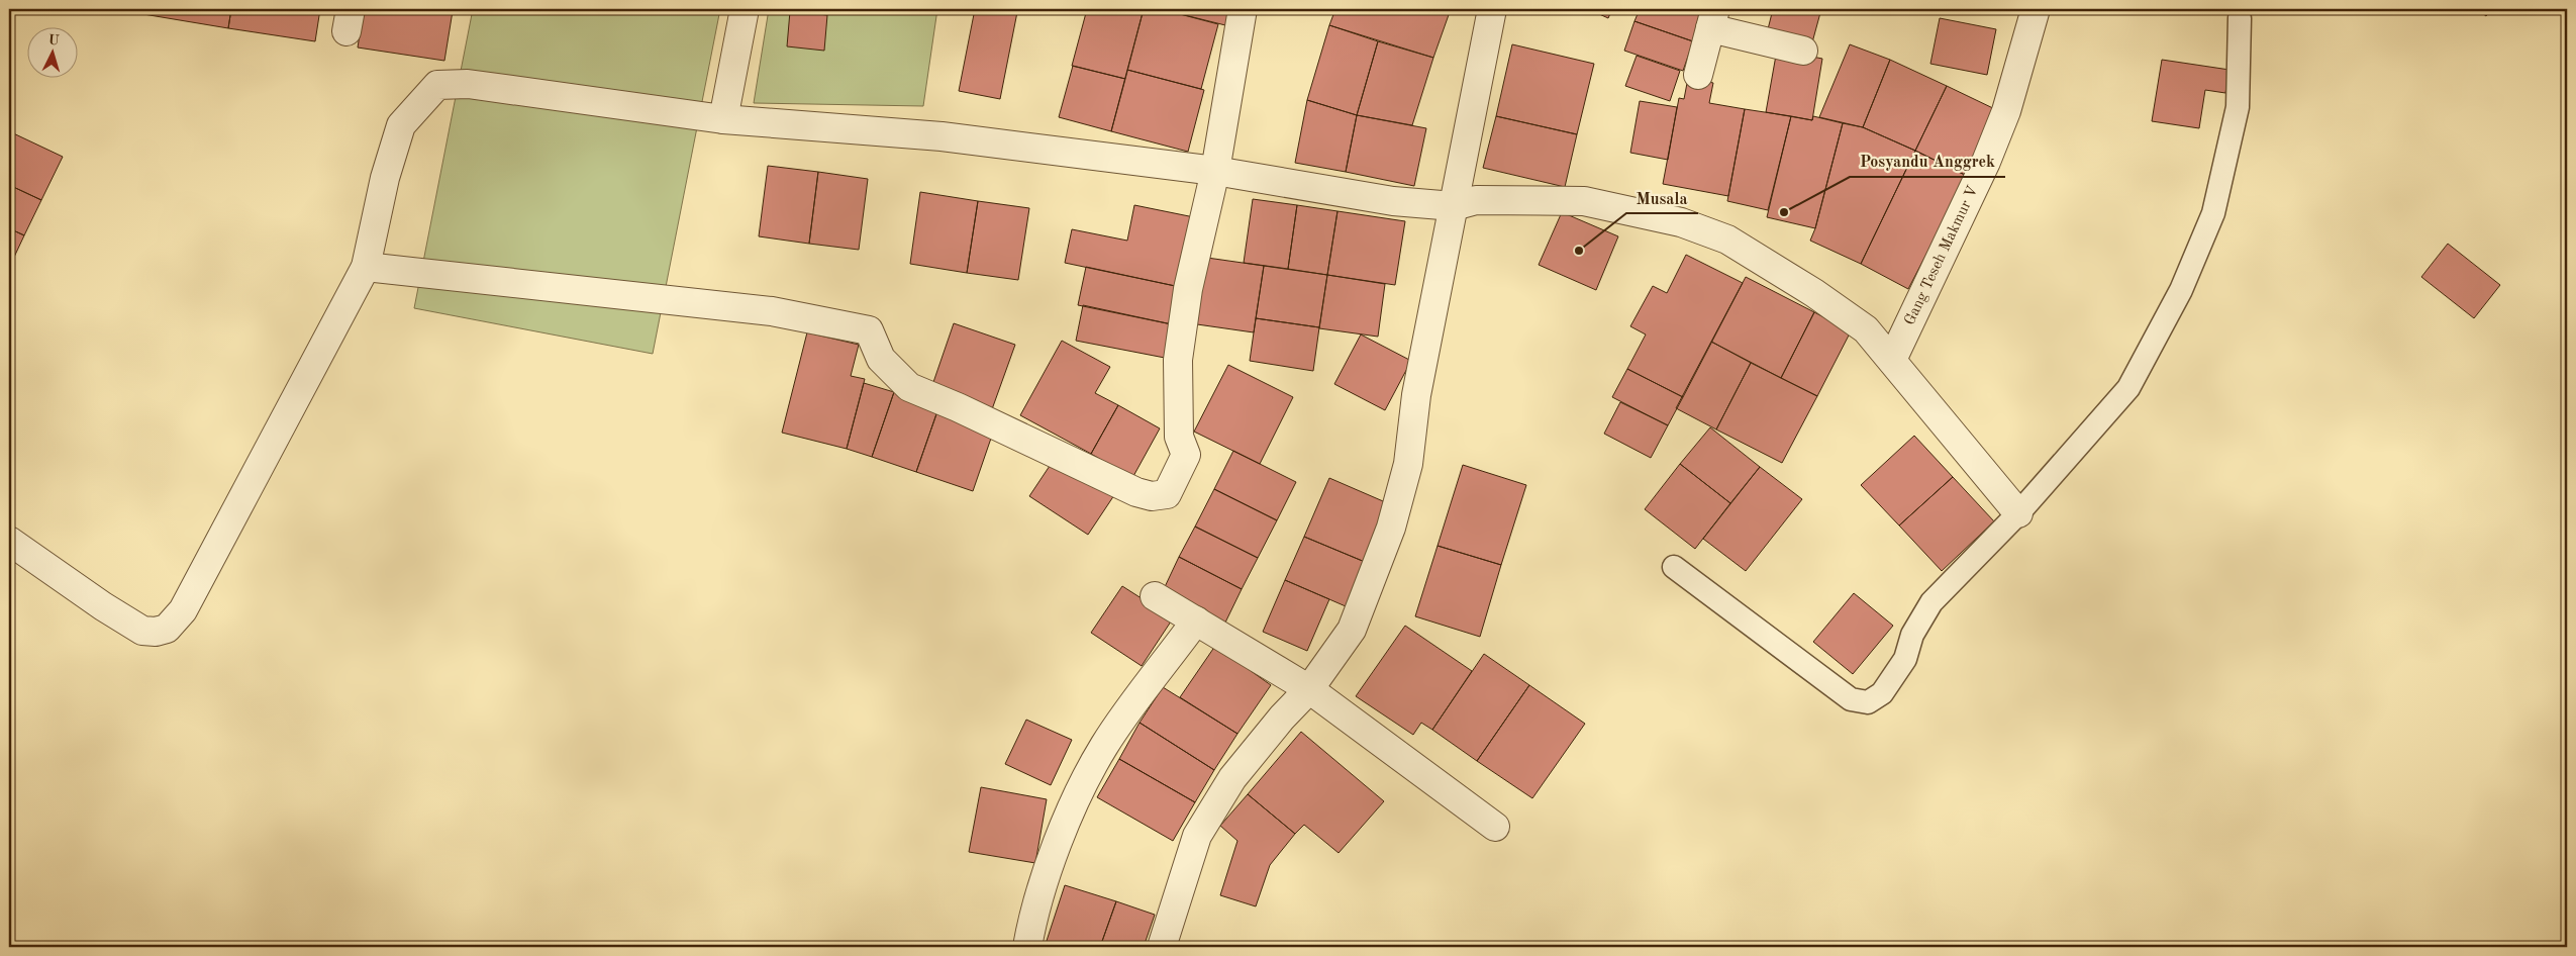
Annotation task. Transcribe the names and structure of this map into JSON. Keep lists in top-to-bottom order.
{
  "streets": {
    "street": ["Gang Teseh Makmur V"]
  },
  "places": ["Posyandu Anggrek", "Musala"],
  "north": "top"
}
